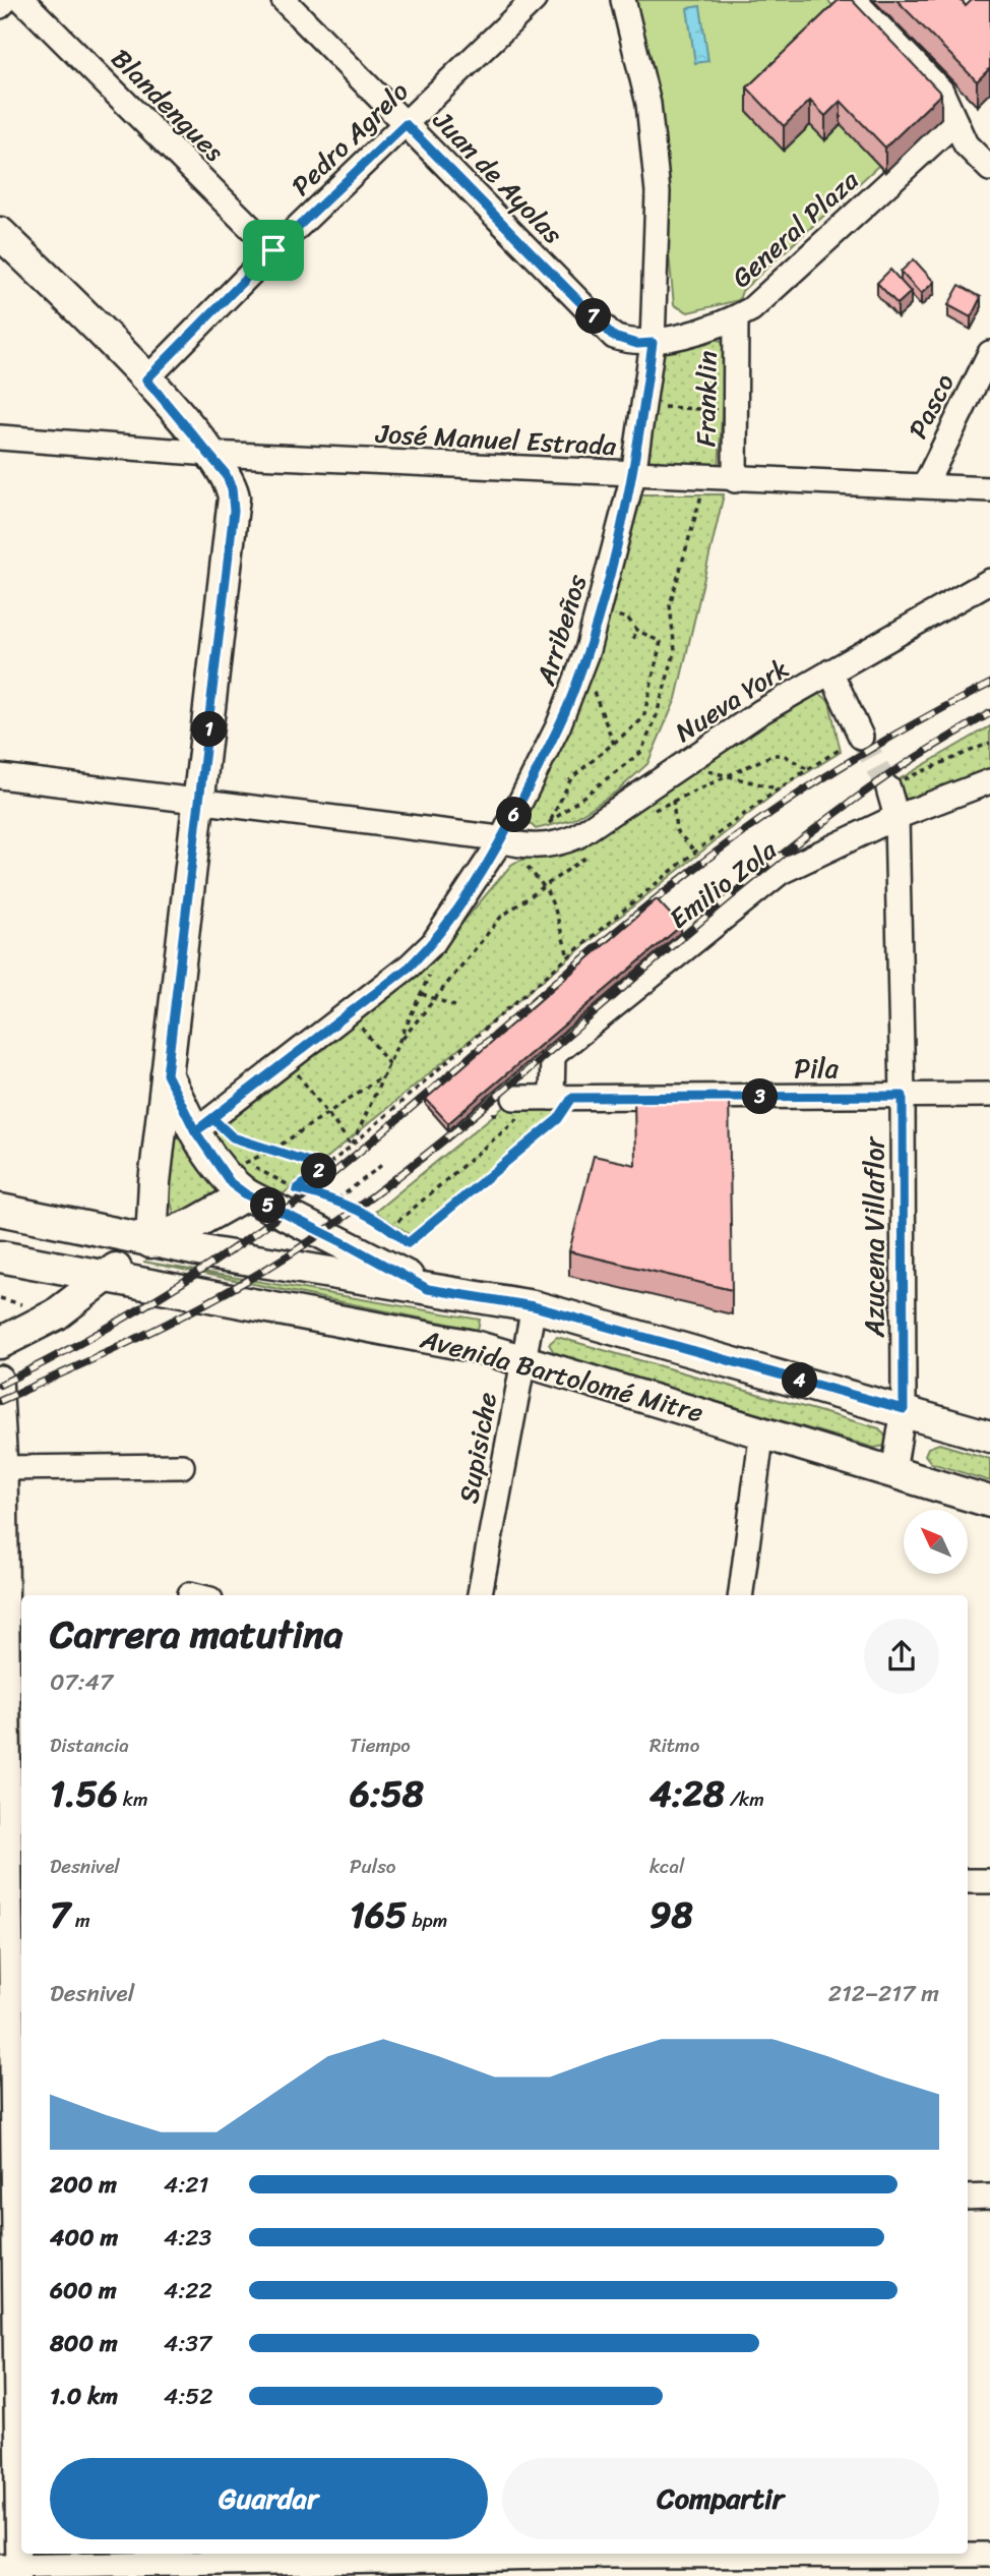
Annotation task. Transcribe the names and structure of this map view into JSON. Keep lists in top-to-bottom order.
{
  "streets": {
    "main road": ["Avenida Bartolomé Mitre"],
    "street": [
      "Blandengues",
      "Pedro Agrelo",
      "Juan de Ayolas",
      "General Plaza",
      "Franklin",
      "Pasco",
      "José Manuel Estrada",
      "Arribeños",
      "Nueva York",
      "Emilio Zola",
      "Pila",
      "Azucena Villaflor",
      "Supisiche"
    ]
  },
  "crossings": [
    ["Blandengues", "Pedro Agrelo"],
    ["Pedro Agrelo", "Juan de Ayolas"],
    ["Juan de Ayolas", "General Plaza"],
    ["Juan de Ayolas", "Arribeños"],
    ["General Plaza", "Franklin"],
    ["General Plaza", "Arribeños"],
    ["Franklin", "José Manuel Estrada"],
    ["Pasco", "José Manuel Estrada"],
    ["José Manuel Estrada", "Arribeños"],
    ["Arribeños", "Nueva York"],
    ["Emilio Zola", "Pila"],
    ["Emilio Zola", "Azucena Villaflor"],
    ["Pila", "Azucena Villaflor"],
    ["Azucena Villaflor", "Avenida Bartolomé Mitre"],
    ["Avenida Bartolomé Mitre", "Supisiche"]
  ],
  "north": "top left",
  "page": {
    "pins": [
      "7",
      "1",
      "6",
      "3",
      "2",
      "5",
      "4"
    ],
    "heading": ["Carrera matutina", "07:47"],
    "stats": [
      ["Distancia", "1.56 km"],
      ["Tiempo", "6:58"],
      ["Ritmo", "4:28 /km"],
      ["Desnivel", "7 m"],
      ["Pulso", "165 bpm"],
      ["kcal", "98"]
    ],
    "chart": ["Desnivel", "212–217 m"],
    "list": [
      {
        "name": "200 m",
        "note": "4:21"
      },
      {
        "name": "400 m",
        "note": "4:23"
      },
      {
        "name": "600 m",
        "note": "4:22"
      },
      {
        "name": "800 m",
        "note": "4:37"
      },
      {
        "name": "1.0 km",
        "note": "4:52"
      }
    ],
    "buttons": ["Guardar", "Compartir"]
  }
}
